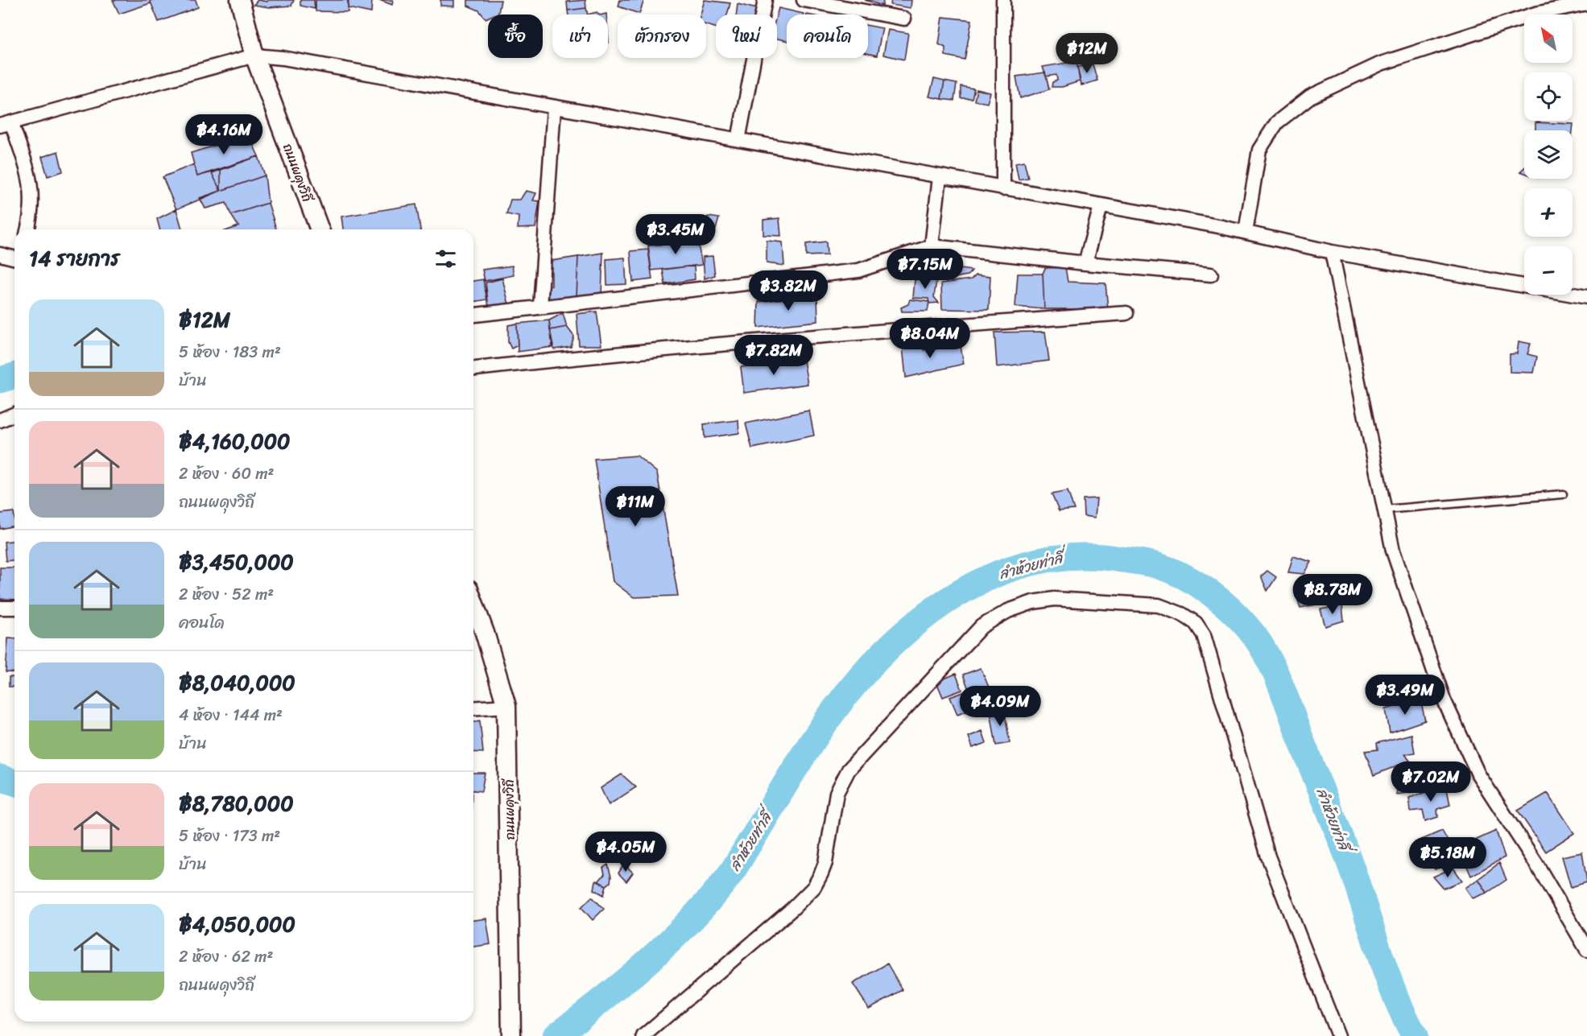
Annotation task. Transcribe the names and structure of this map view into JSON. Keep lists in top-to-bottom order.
{
  "streets": {
    "main road": ["ถนนผดุงวิถี"]
  },
  "water": ["ลำห้วยท่าลี่"],
  "north": "top left",
  "page": {
    "map_buttons": ["+", "−"],
    "chip": [
      "ซื้อ",
      "เช่า",
      "ตัวกรอง",
      "ใหม่",
      "คอนโด"
    ],
    "price": [
      "฿12M",
      "฿4.16M",
      "฿3.45M",
      "฿7.15M",
      "฿3.82M",
      "฿8.04M",
      "฿7.82M",
      "฿11M",
      "฿8.78M",
      "฿3.49M",
      "฿4.09M",
      "฿7.02M",
      "฿4.05M",
      "฿5.18M"
    ],
    "heading": "14 รายการ",
    "list": [
      {
        "name": "฿12M",
        "note": "5 ห้อง · 183 m² · บ้าน"
      },
      {
        "name": "฿4,160,000",
        "note": "2 ห้อง · 60 m² · ถนนผดุงวิถี"
      },
      {
        "name": "฿3,450,000",
        "note": "2 ห้อง · 52 m² · คอนโด"
      },
      {
        "name": "฿8,040,000",
        "note": "4 ห้อง · 144 m² · บ้าน"
      },
      {
        "name": "฿8,780,000",
        "note": "5 ห้อง · 173 m² · บ้าน"
      },
      {
        "name": "฿4,050,000",
        "note": "2 ห้อง · 62 m² · ถนนผดุงวิถี"
      }
    ]
  }
}
